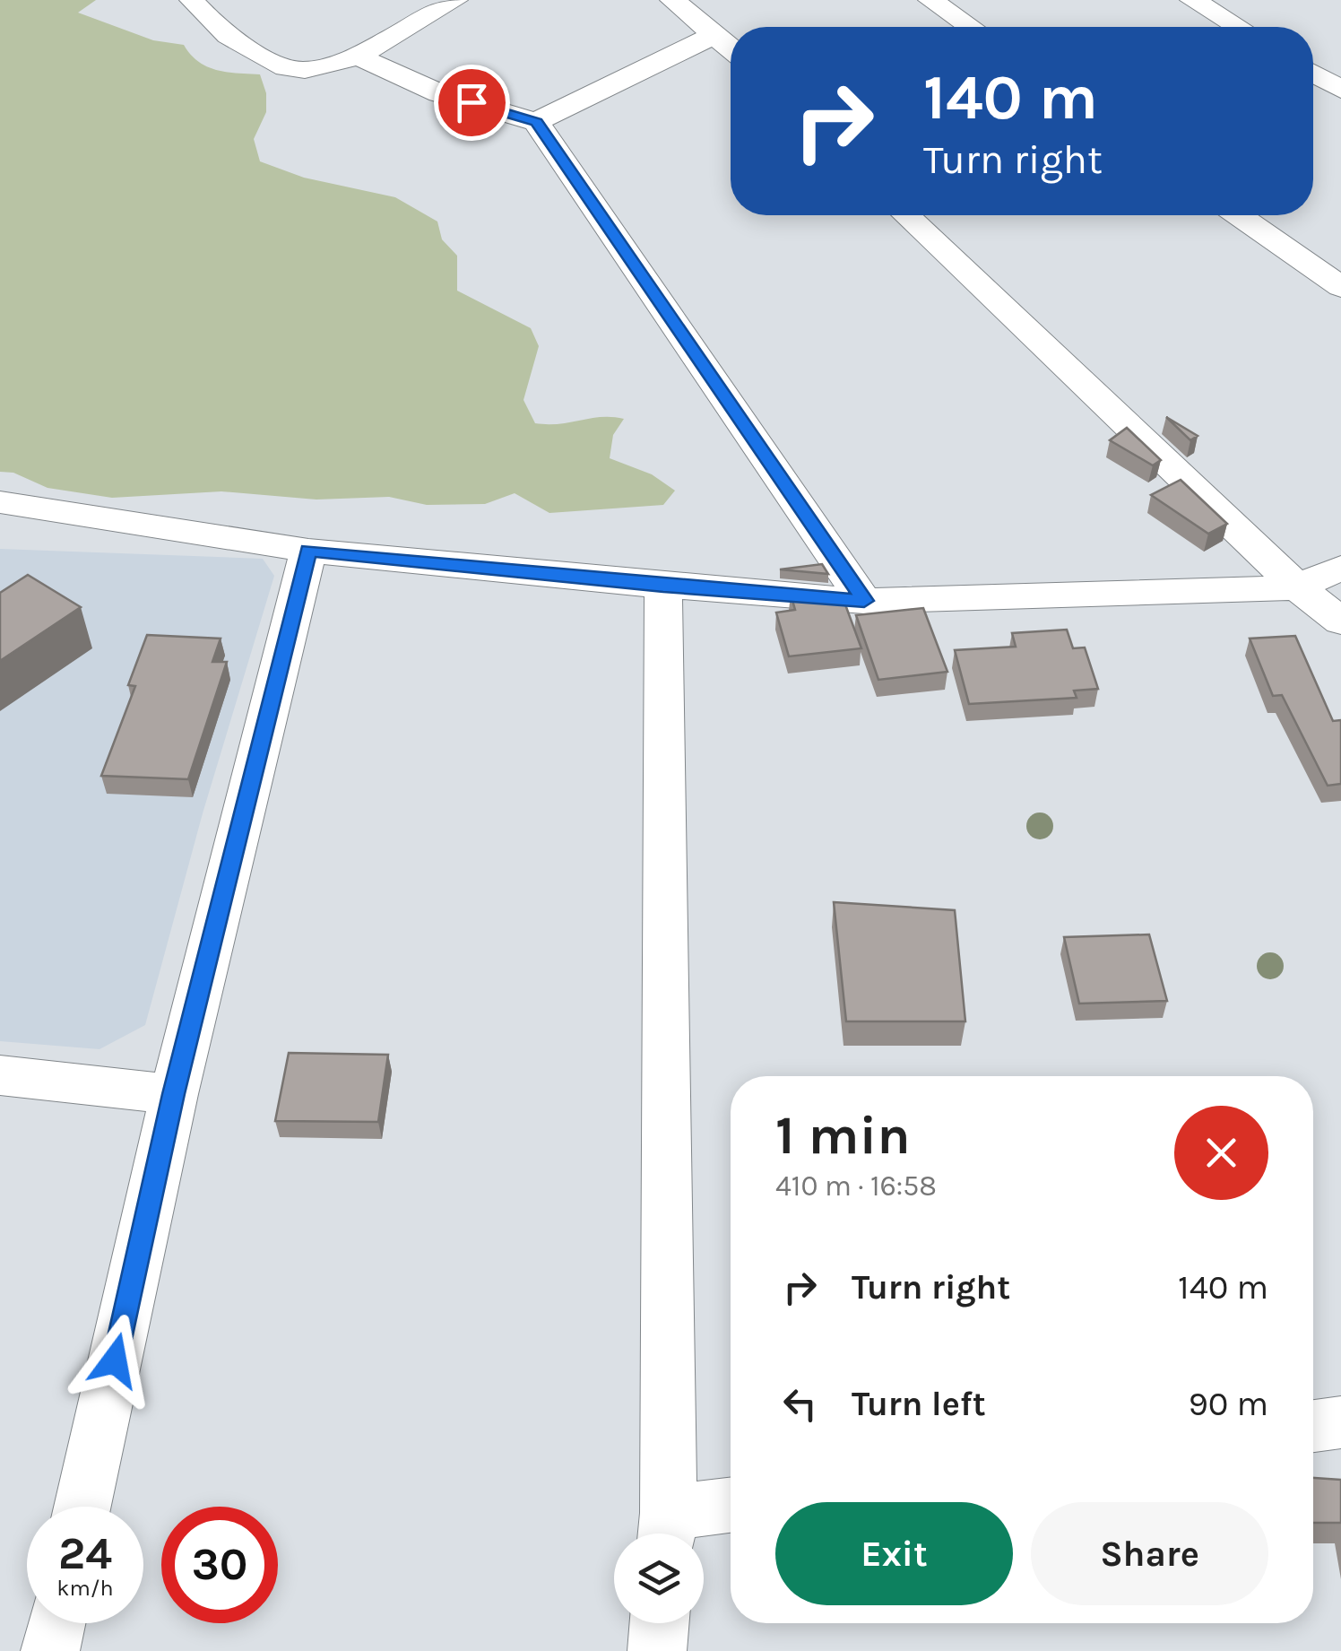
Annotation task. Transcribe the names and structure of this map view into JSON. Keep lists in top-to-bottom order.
{
  "page": {
    "turn": ["140 m", "Turn right"],
    "heading": ["1 min", "410 m · 16:58"],
    "list": [
      {
        "name": "Turn right",
        "value": "140 m"
      },
      {
        "name": "Turn left",
        "value": "90 m"
      }
    ],
    "buttons": ["Exit", "Share"],
    "speed": "24 km/h",
    "limit": "30"
  }
}
